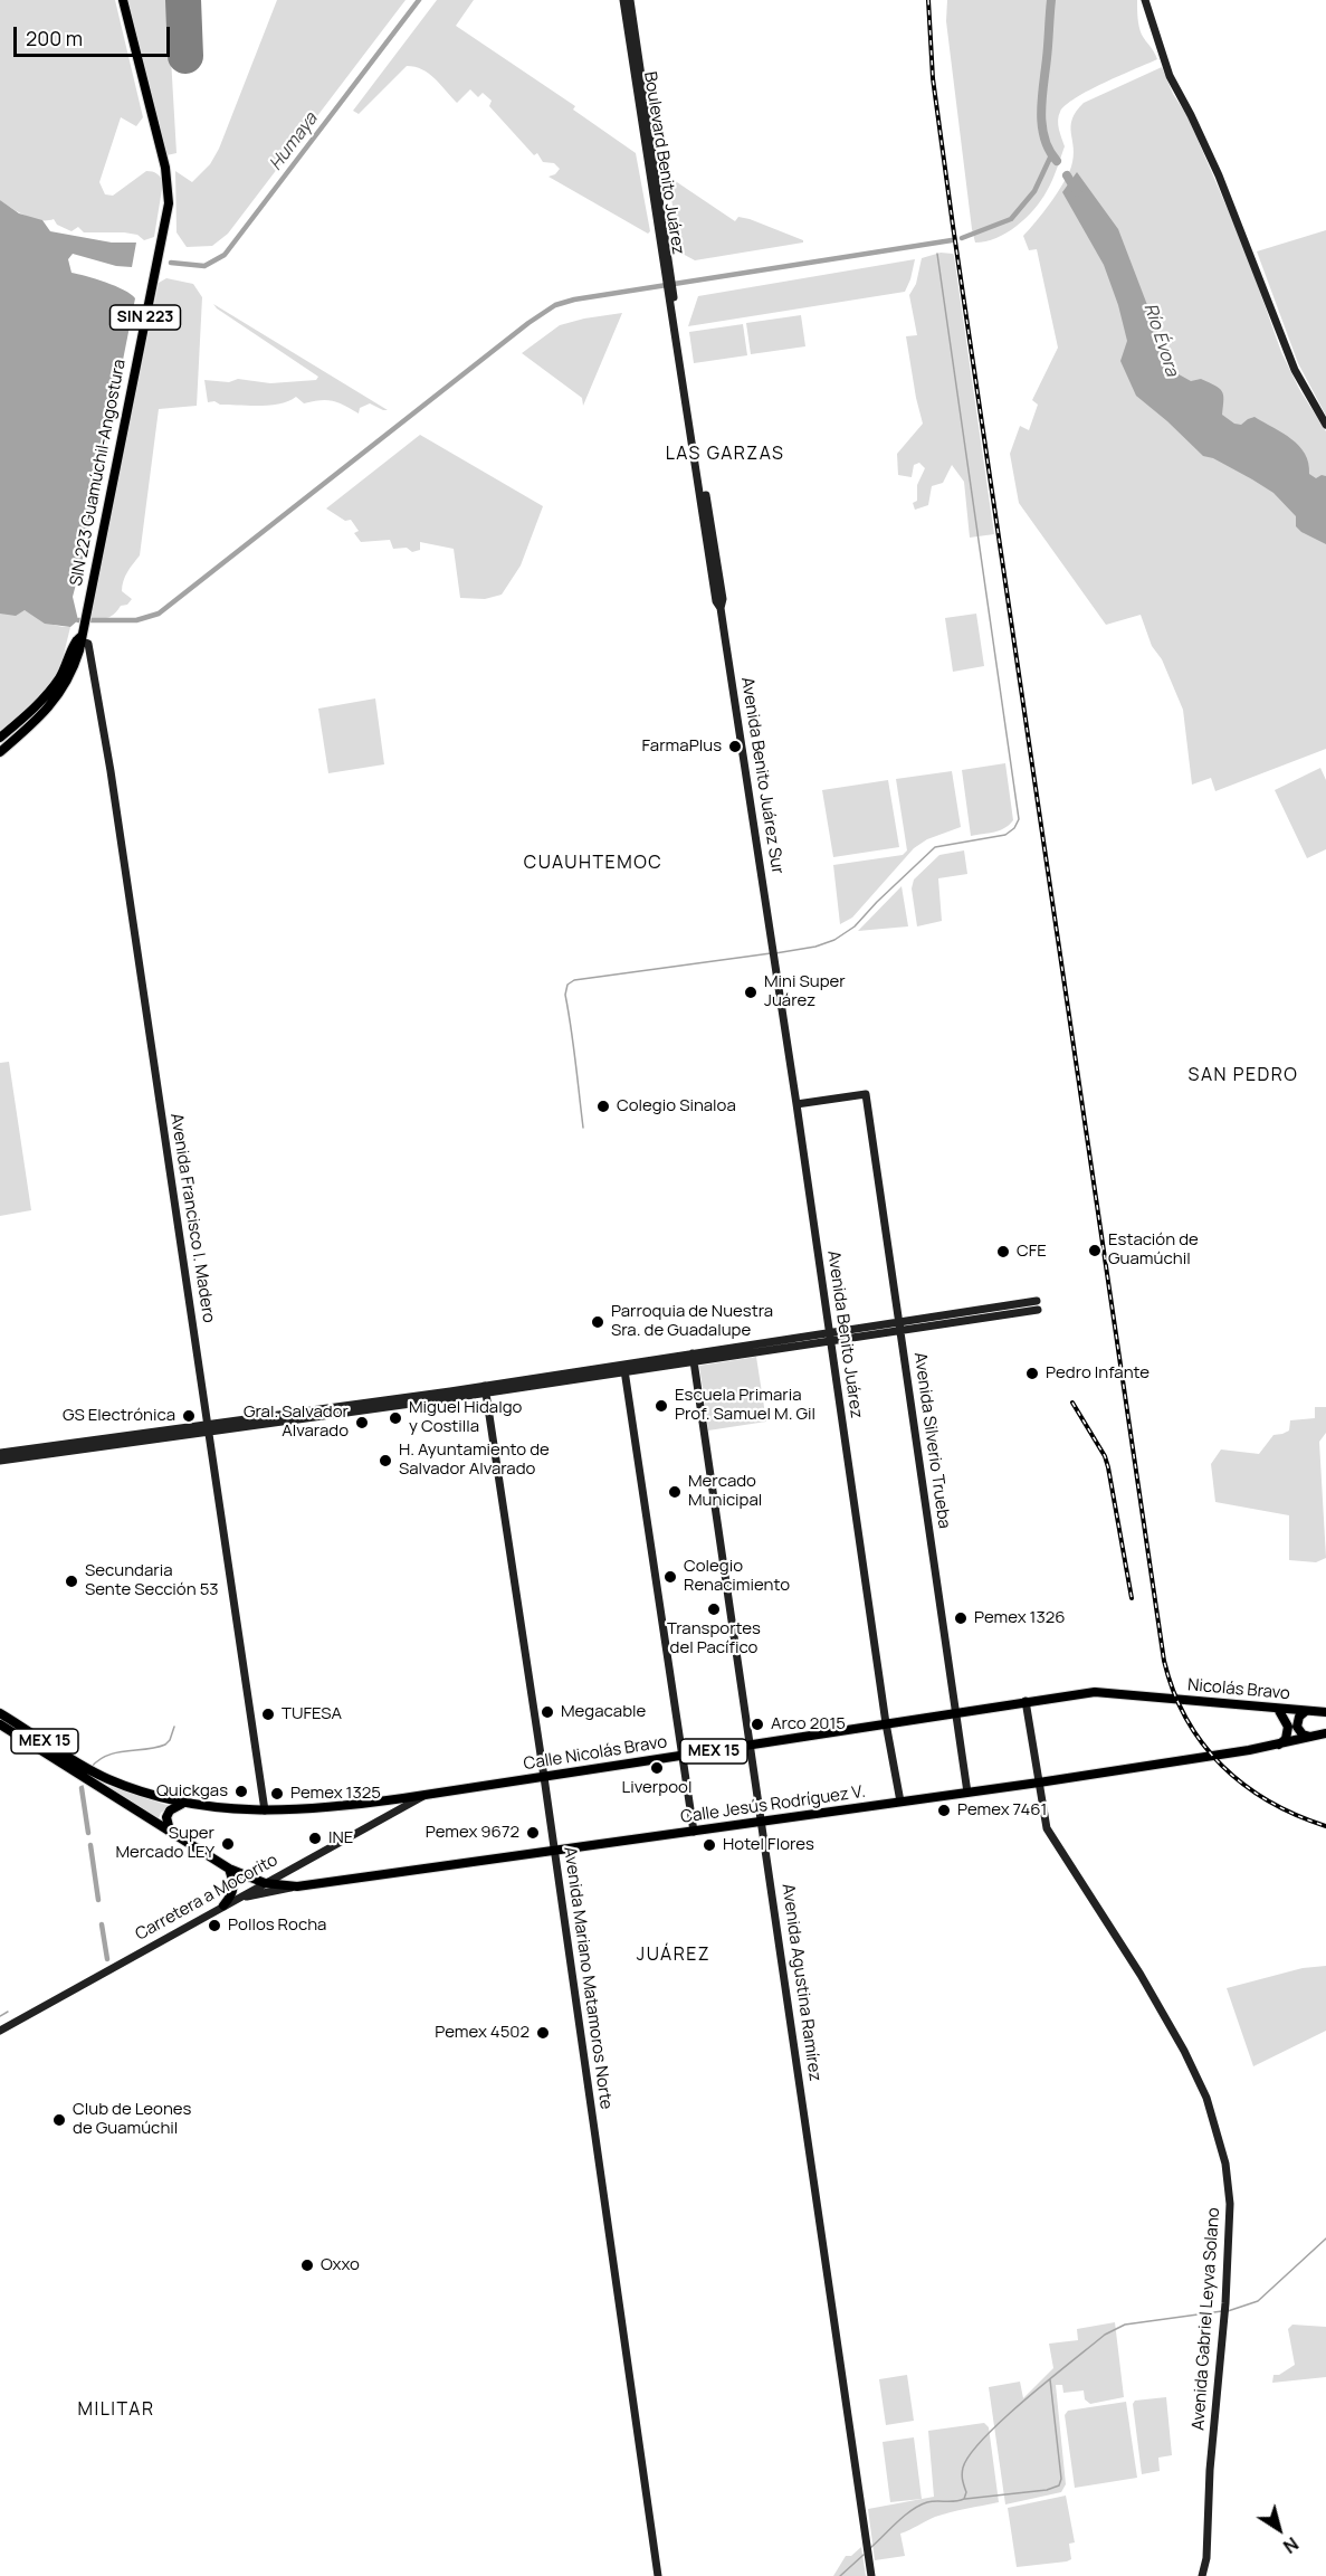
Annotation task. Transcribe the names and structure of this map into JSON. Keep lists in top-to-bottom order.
{
  "streets": {
    "main road": [
      "SIN 223",
      "SIN 223 Guamúchil-Angostura",
      "Nicolás Bravo",
      "MEX 15",
      "Calle Nicolás Bravo",
      "Calle Jesús Rodríguez V."
    ],
    "street": [
      "Boulevard Benito Juárez",
      "Avenida Benito Juárez Sur",
      "Avenida Francisco I. Madero",
      "Avenida Benito Juárez",
      "Avenida Silverio Trueba",
      "Carretera a Mocorito",
      "Avenida Mariano Matamoros Norte",
      "Avenida Agustina Ramírez",
      "Avenida Gabriel Leyva Solano"
    ]
  },
  "crossings": [
    ["Boulevard Benito Juárez", "Avenida Benito Juárez Sur"],
    ["SIN 223", "SIN 223 Guamúchil-Angostura"],
    ["SIN 223", "Avenida Francisco I. Madero"],
    ["SIN 223 Guamúchil-Angostura", "Avenida Francisco I. Madero"],
    ["Avenida Benito Juárez Sur", "Avenida Benito Juárez"],
    ["Avenida Francisco I. Madero", "Calle Nicolás Bravo"],
    ["Avenida Benito Juárez", "Avenida Silverio Trueba"],
    ["Avenida Benito Juárez", "Calle Nicolás Bravo"],
    ["Avenida Silverio Trueba", "Calle Nicolás Bravo"],
    ["Avenida Silverio Trueba", "Calle Jesús Rodríguez V."],
    ["Nicolás Bravo", "Calle Nicolás Bravo"],
    ["MEX 15", "Calle Jesús Rodríguez V."],
    ["MEX 15", "Carretera a Mocorito"],
    ["Calle Nicolás Bravo", "Carretera a Mocorito"],
    ["Calle Nicolás Bravo", "Avenida Mariano Matamoros Norte"],
    ["Calle Nicolás Bravo", "Avenida Agustina Ramírez"],
    ["Calle Jesús Rodríguez V.", "Carretera a Mocorito"],
    ["Calle Jesús Rodríguez V.", "Avenida Mariano Matamoros Norte"],
    ["Calle Jesús Rodríguez V.", "Avenida Agustina Ramírez"],
    ["Calle Jesús Rodríguez V.", "Avenida Gabriel Leyva Solano"]
  ],
  "districts": [
    "LAS GARZAS",
    "CUAUHTEMOC",
    "SAN PEDRO",
    "JUÁREZ",
    "MILITAR"
  ],
  "water": ["Humaya", "Río Évora"],
  "places": [
    "FarmaPlus",
    "Mini Super Juárez",
    "Colegio Sinaloa",
    "Estación de Guamúchil",
    "CFE",
    "Parroquia de Nuestra Sra. de Guadalupe",
    "Pedro Infante",
    "Escuela Primaria Prof. Samuel M. Gil",
    "GS Electrónica",
    "Miguel Hidalgo y Costilla",
    "Gral. Salvador Alvarado",
    "H. Ayuntamiento de Salvador Alvarado",
    "Mercado Municipal",
    "Colegio Renacimiento",
    "Secundaria Sente Sección 53",
    "Transportes del Pacífico",
    "Pemex 1326",
    "Megacable",
    "TUFESA",
    "Arco 2015",
    "Liverpool",
    "Quickgas",
    "Pemex 1325",
    "Pemex 7461",
    "Pemex 9672",
    "INE",
    "Super Mercado LEY",
    "Hotel Flores",
    "Pollos Rocha",
    "Pemex 4502",
    "Club de Leones de Guamúchil",
    "Oxxo"
  ],
  "scale_bar": "200 m",
  "north": "bottom right"
}
